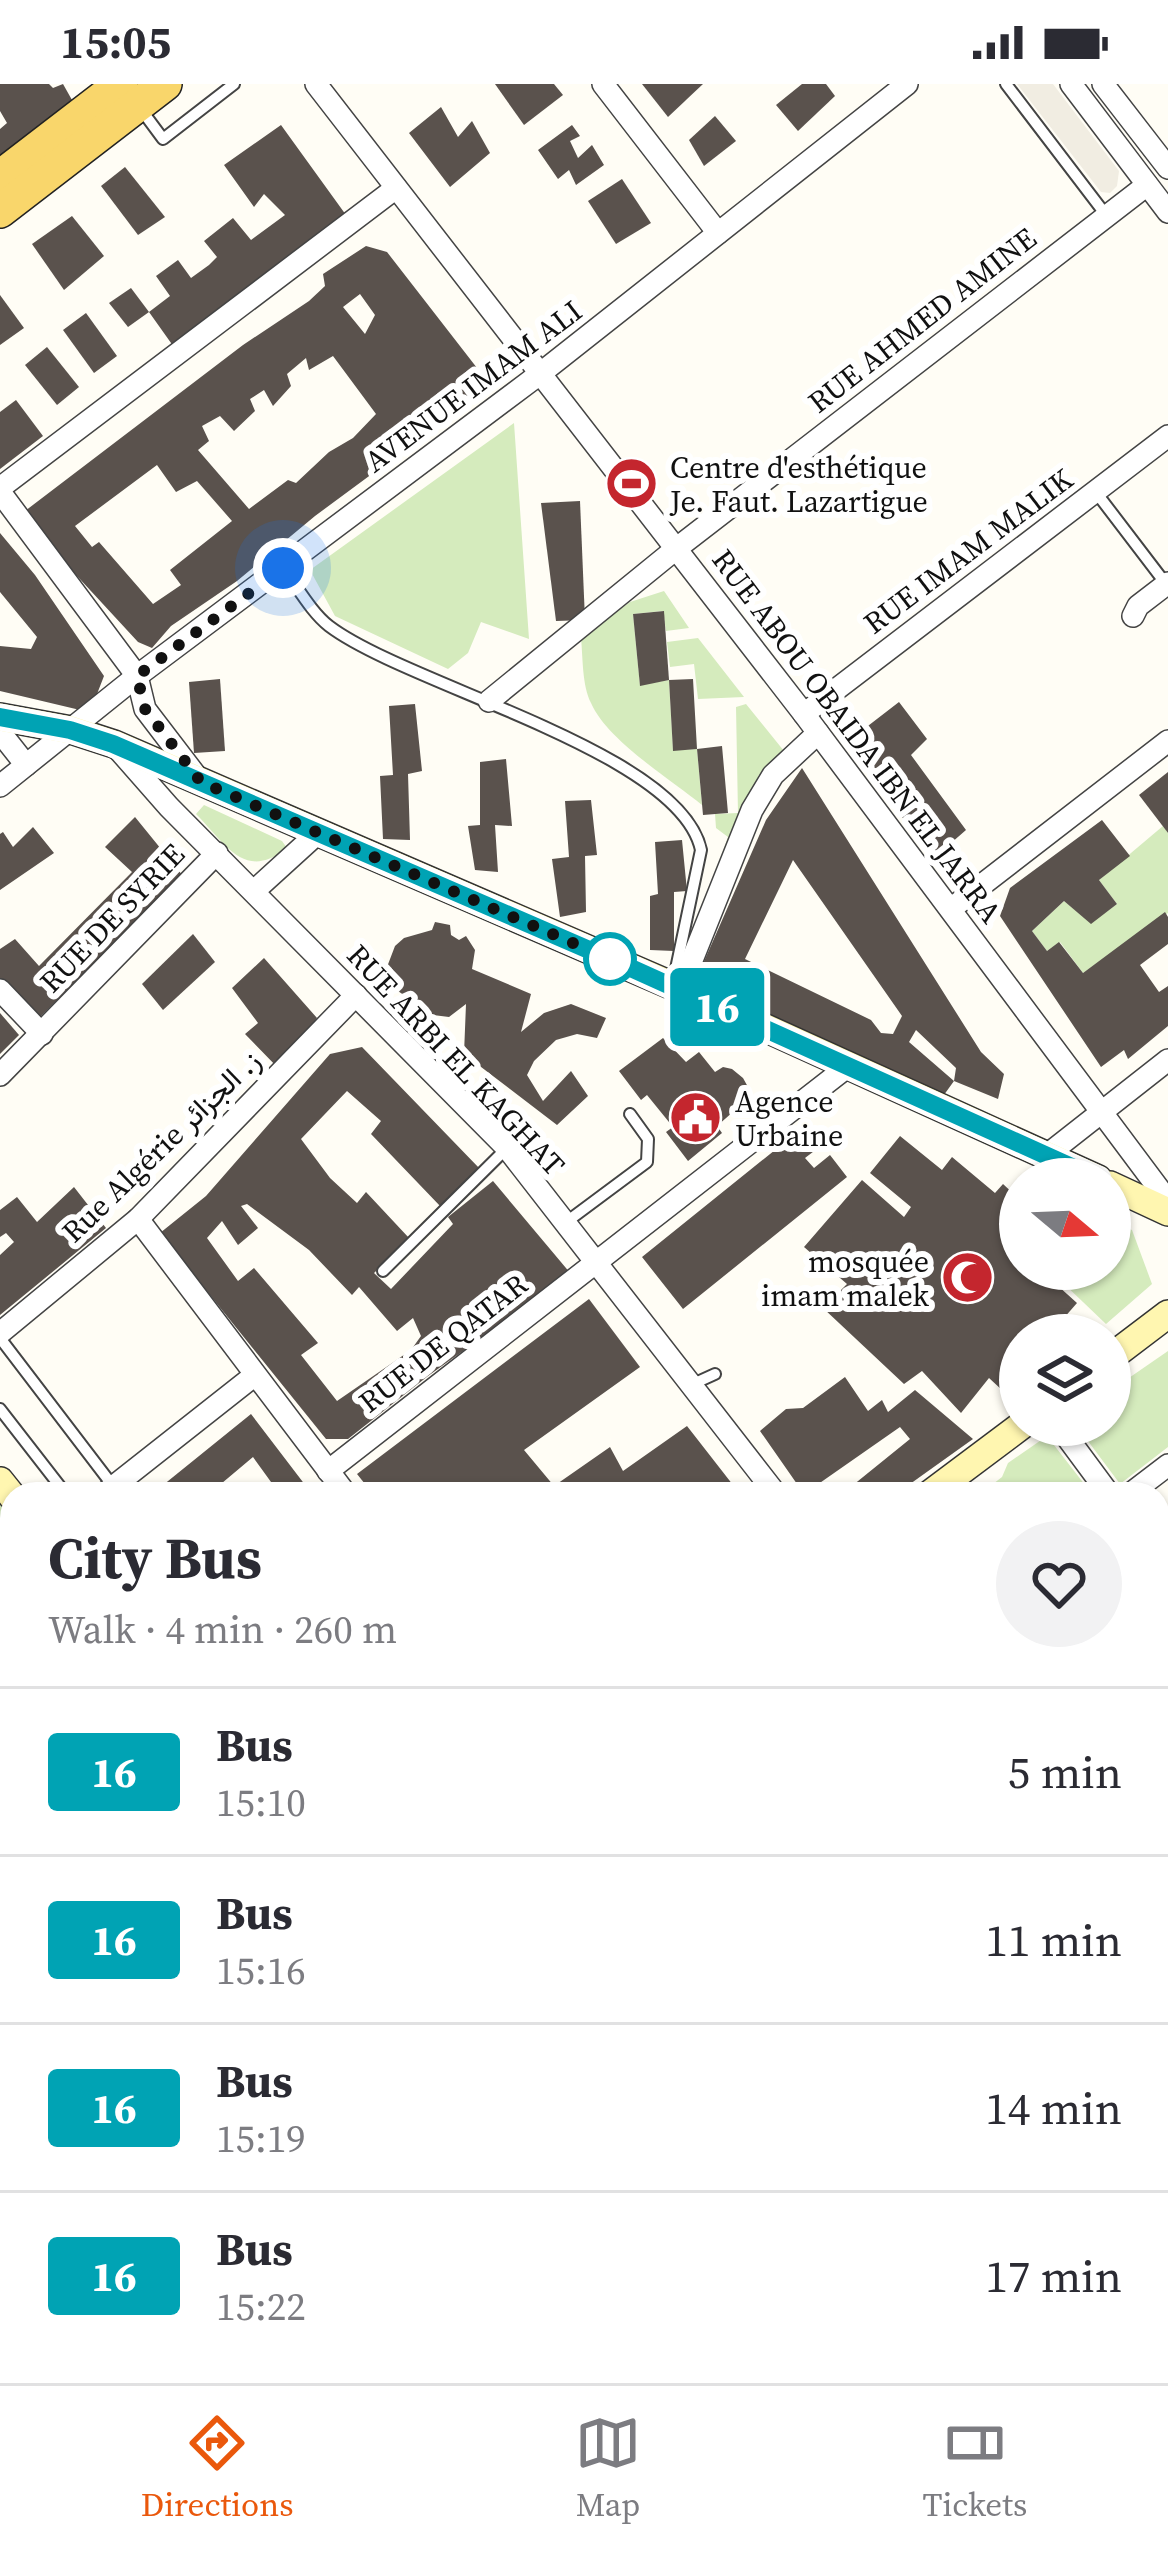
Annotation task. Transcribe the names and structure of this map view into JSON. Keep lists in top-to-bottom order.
{
  "streets": {
    "street": [
      "RUE AHMED AMINE",
      "AVENUE IMAM ALI",
      "RUE IMAM MALIK",
      "RUE ABOU OBAIDA IBN EL JARRA",
      "RUE DE SYRIE",
      "RUE ARBI EL KAGHAT",
      "Rue Algérie ز. الجزائر",
      "RUE DE QATAR"
    ]
  },
  "crossings": [
    ["RUE AHMED AMINE", "RUE ABOU OBAIDA IBN EL JARRA"],
    ["AVENUE IMAM ALI", "RUE ABOU OBAIDA IBN EL JARRA"],
    ["RUE IMAM MALIK", "RUE ABOU OBAIDA IBN EL JARRA"],
    ["RUE DE SYRIE", "RUE ARBI EL KAGHAT"],
    ["RUE ARBI EL KAGHAT", "Rue Algérie ز. الجزائر"],
    ["RUE ARBI EL KAGHAT", "RUE DE QATAR"]
  ],
  "places": {
    "sports": ["Centre d'esthétique Je. Faut. Lazartigue"],
    "public building": ["Agence Urbaine"],
    "mosque": ["mosquée imam malek"]
  },
  "lines": ["bus line 16"],
  "north": "right",
  "page": {
    "status": "15:05",
    "on_map": "16",
    "heading": ["City Bus", "Walk · 4 min · 260 m"],
    "list": [
      {
        "mark": "16",
        "name": "Bus",
        "note": "15:10",
        "value": "5 min"
      },
      {
        "mark": "16",
        "name": "Bus",
        "note": "15:16",
        "value": "11 min"
      },
      {
        "mark": "16",
        "name": "Bus",
        "note": "15:19",
        "value": "14 min"
      },
      {
        "mark": "16",
        "name": "Bus",
        "note": "15:22",
        "value": "17 min"
      }
    ],
    "tabs": ["Directions", "Map", "Tickets"]
  }
}
